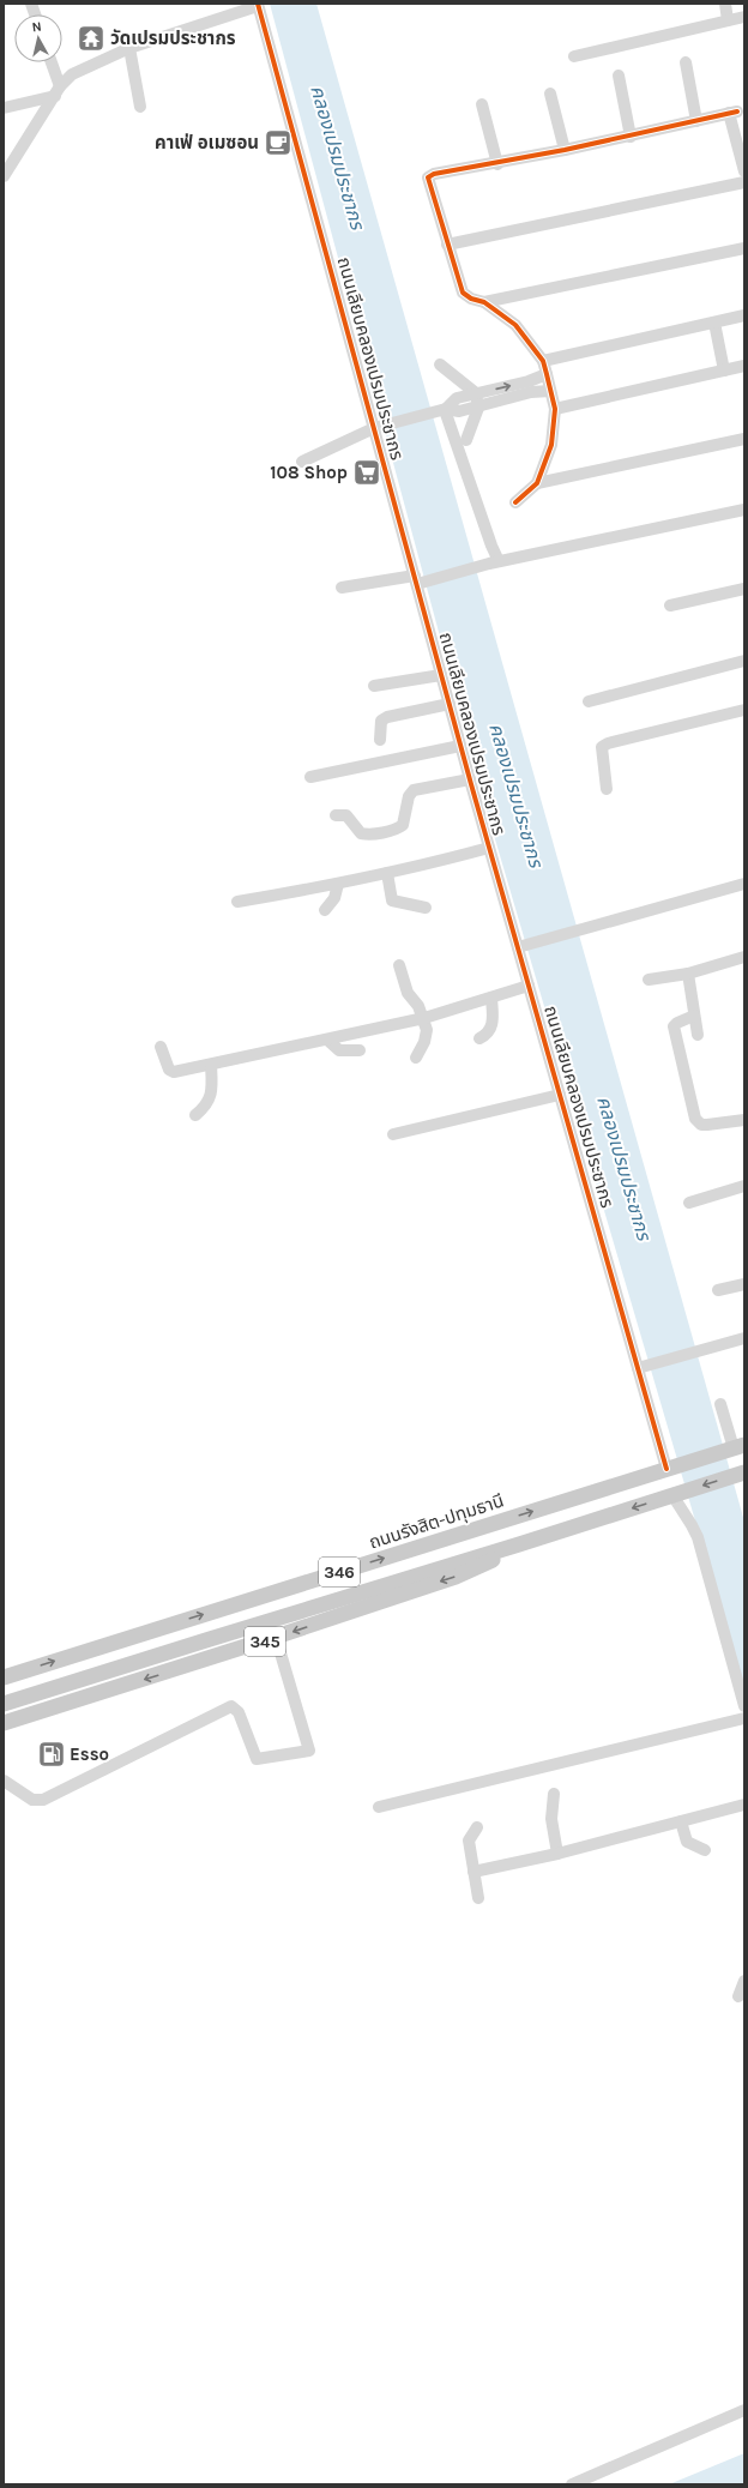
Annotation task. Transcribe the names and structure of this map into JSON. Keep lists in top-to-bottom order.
{
  "streets": {
    "main road": ["ถนนรังสิต-ปทุมธานี", "346", "345"],
    "street": ["ถนนเลียบคลองเปรมประชากร"]
  },
  "crossings": [
    ["ถนนเลียบคลองเปรมประชากร", "ถนนรังสิต-ปทุมธานี"],
    ["346", "345"]
  ],
  "water": ["คลองเปรมประชากร"],
  "places": {
    "temple": ["วัดเปรมประชากร"],
    "cafe": ["คาเฟ่ อเมซอน"],
    "supermarket": ["108 Shop"],
    "fuel station": ["Esso"]
  },
  "north": "top"
}
